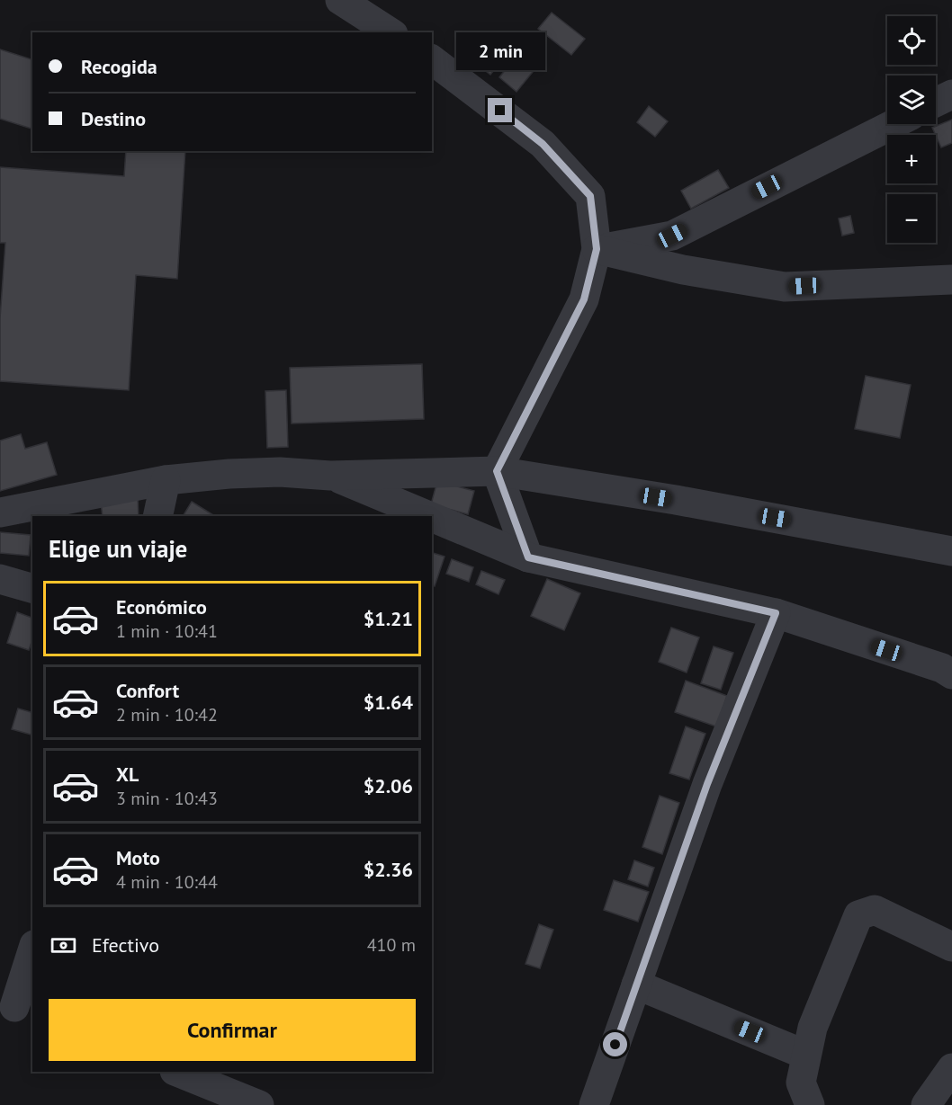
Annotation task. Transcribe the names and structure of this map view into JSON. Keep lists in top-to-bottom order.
{
  "page": {
    "map_buttons": ["+", "−"],
    "bubble": "2 min",
    "banner": ["Recogida", "Destino"],
    "heading": "Elige un viaje",
    "list": [
      {
        "name": "Económico",
        "note": "1 min · 10:41",
        "value": "$1.21"
      },
      {
        "name": "Confort",
        "note": "2 min · 10:42",
        "value": "$1.64"
      },
      {
        "name": "XL",
        "note": "3 min · 10:43",
        "value": "$2.06"
      },
      {
        "name": "Moto",
        "note": "4 min · 10:44",
        "value": "$2.36"
      }
    ],
    "pay": ["Efectivo", "410 m"],
    "buttons": "Confirmar"
  }
}
